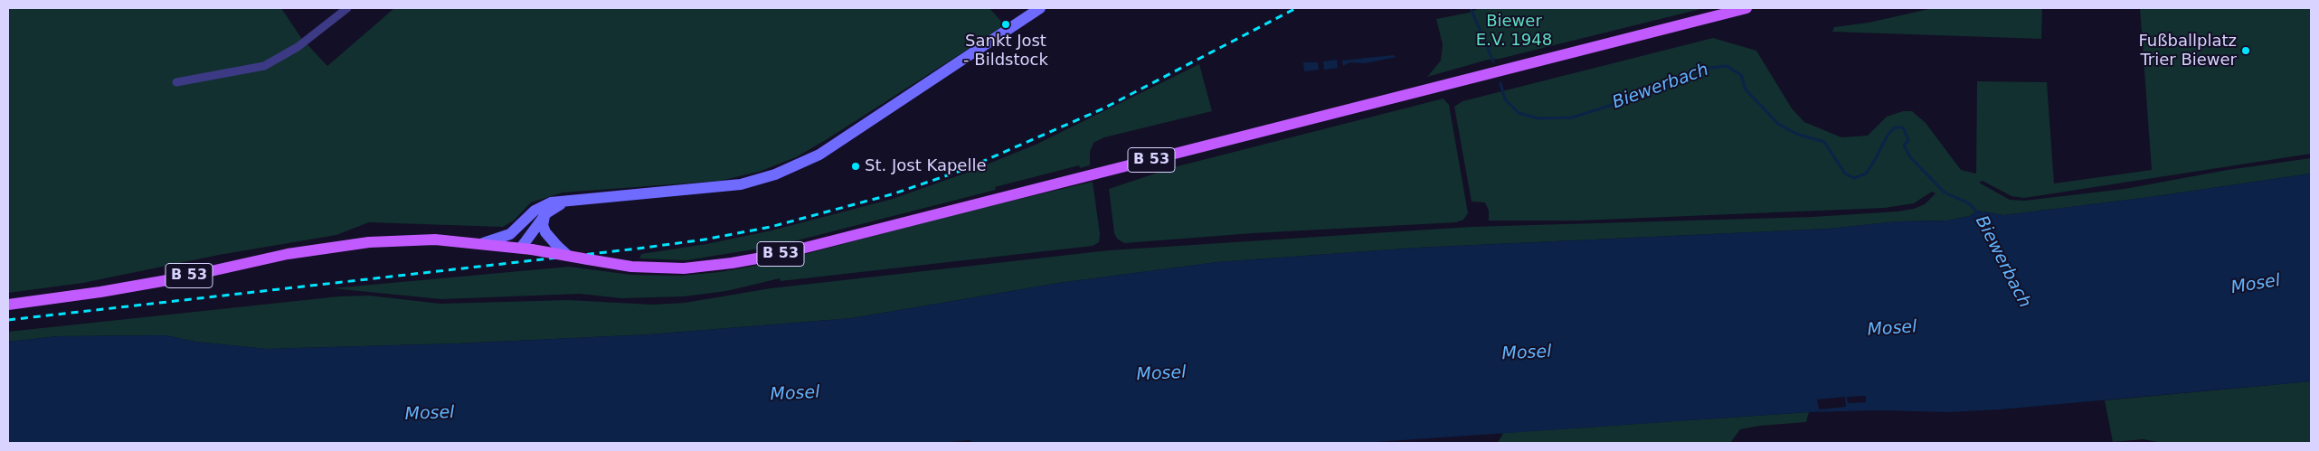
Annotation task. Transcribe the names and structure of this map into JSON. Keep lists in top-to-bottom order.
{
  "streets": {
    "main road": ["B 53"]
  },
  "water": ["Biewerbach", "Mosel"],
  "parks": ["Biewer E.V. 1948"],
  "places": ["Sankt Jost - Bildstock", "Fußballplatz Trier Biewer", "St. Jost Kapelle"]
}
